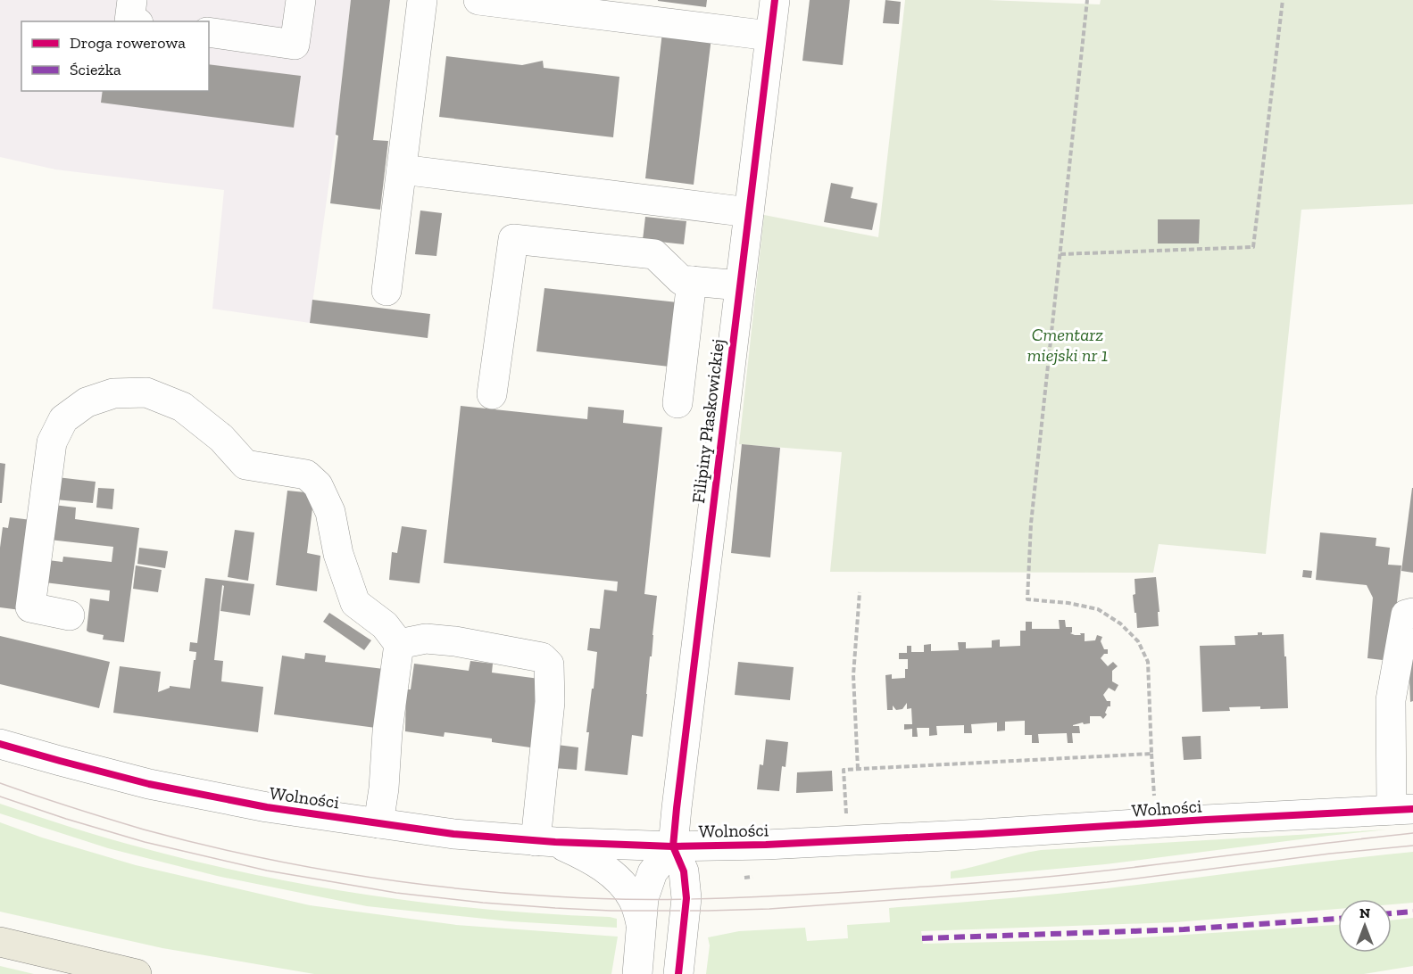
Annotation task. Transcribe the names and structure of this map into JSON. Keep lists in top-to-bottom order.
{
  "streets": {
    "street": ["Filipiny Płaskowickiej", "Wolności"]
  },
  "crossings": [
    ["Filipiny Płaskowickiej", "Wolności"]
  ],
  "parks": ["Cmentarz miejski nr 1"],
  "legend": ["Droga rowerowa", "Ścieżka"],
  "north": "top"
}
